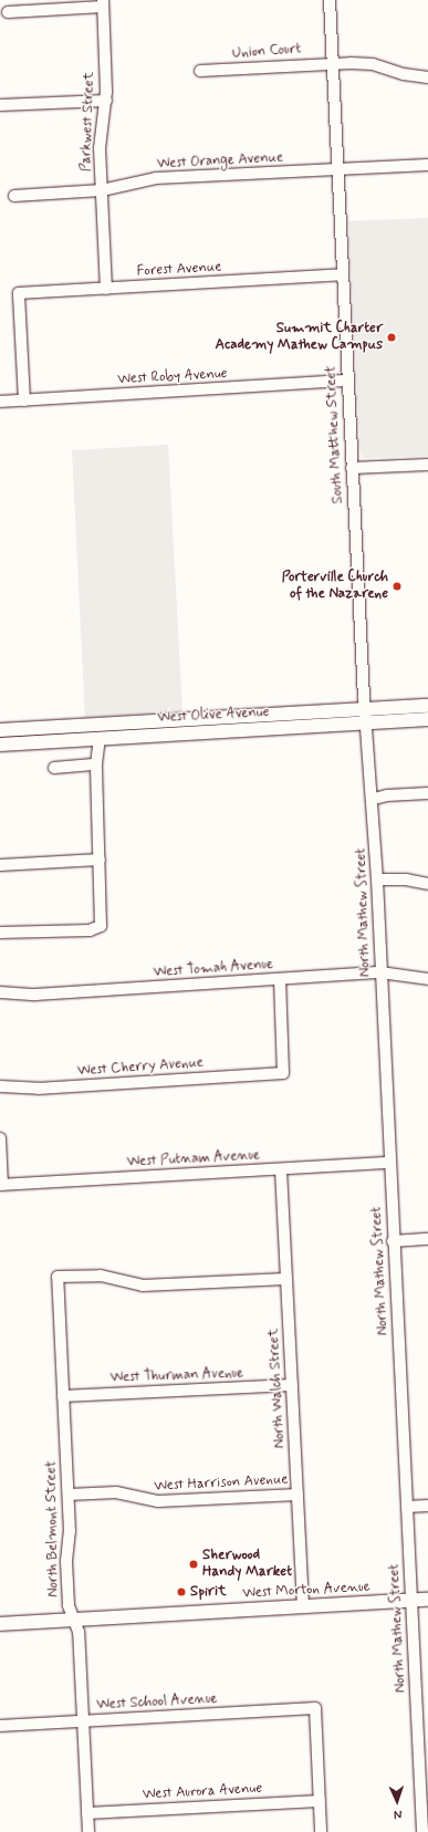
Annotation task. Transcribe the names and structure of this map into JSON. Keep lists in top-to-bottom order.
{
  "streets": {
    "main road": ["West Olive Avenue", "West Morton Avenue"],
    "street": [
      "Union Court",
      "Parkwest Street",
      "West Orange Avenue",
      "Forest Avenue",
      "West Roby Avenue",
      "South Matthew Street",
      "North Mathew Street",
      "West Tomah Avenue",
      "West Cherry Avenue",
      "West Putnam Avenue",
      "West Thurman Avenue",
      "North Walch Street",
      "West Harrison Avenue",
      "North Belmont Street",
      "West School Avenue",
      "West Aurora Avenue"
    ]
  },
  "crossings": [
    ["Union Court", "South Matthew Street"],
    ["Parkwest Street", "West Orange Avenue"],
    ["Parkwest Street", "Forest Avenue"],
    ["West Orange Avenue", "South Matthew Street"],
    ["Forest Avenue", "West Roby Avenue"],
    ["Forest Avenue", "South Matthew Street"],
    ["West Roby Avenue", "South Matthew Street"],
    ["South Matthew Street", "West Olive Avenue"],
    ["South Matthew Street", "North Mathew Street"],
    ["West Olive Avenue", "North Mathew Street"],
    ["North Mathew Street", "West Tomah Avenue"],
    ["North Mathew Street", "West Putnam Avenue"],
    ["North Mathew Street", "West Morton Avenue"],
    ["West Tomah Avenue", "West Cherry Avenue"],
    ["West Putnam Avenue", "North Walch Street"],
    ["West Thurman Avenue", "North Walch Street"],
    ["West Thurman Avenue", "North Belmont Street"],
    ["North Walch Street", "West Harrison Avenue"],
    ["North Walch Street", "North Belmont Street"],
    ["North Walch Street", "West Morton Avenue"],
    ["West Harrison Avenue", "North Belmont Street"],
    ["North Belmont Street", "West Morton Avenue"],
    ["North Belmont Street", "West School Avenue"],
    ["North Belmont Street", "West Aurora Avenue"],
    ["West School Avenue", "West Aurora Avenue"]
  ],
  "places": [
    "Summit Charter Academy Mathew Campus",
    "Porterville Church of the Nazarene",
    "Sherwood Handy Market",
    "Spirit"
  ],
  "north": "bottom"
}
